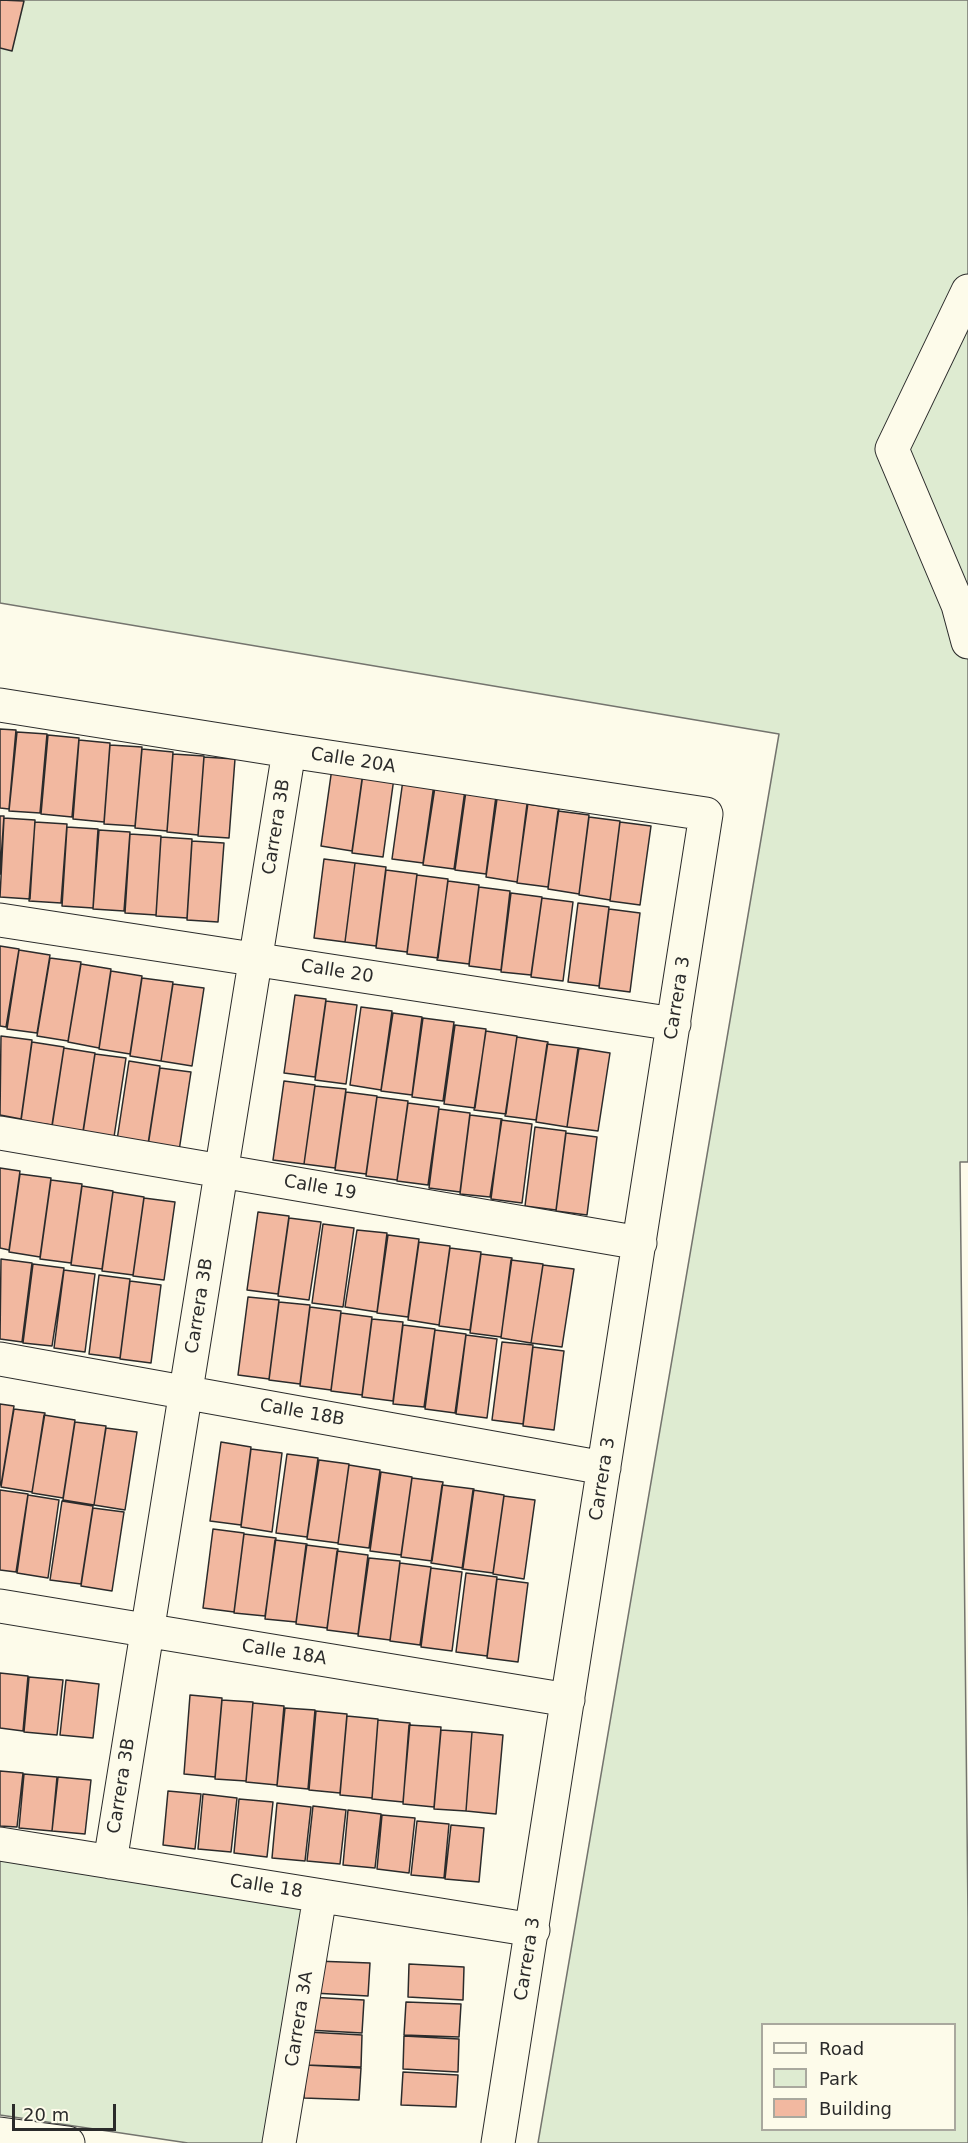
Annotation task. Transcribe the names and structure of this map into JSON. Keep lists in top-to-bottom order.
{
  "streets": {
    "street": [
      "Calle 20A",
      "Carrera 3B",
      "Calle 20",
      "Carrera 3",
      "Calle 19",
      "Calle 18B",
      "Calle 18A",
      "Calle 18",
      "Carrera 3A"
    ]
  },
  "crossings": [
    ["Calle 20A", "Carrera 3B"],
    ["Calle 20A", "Carrera 3"],
    ["Carrera 3B", "Calle 20"],
    ["Carrera 3B", "Calle 19"],
    ["Carrera 3B", "Calle 18B"],
    ["Carrera 3B", "Calle 18A"],
    ["Carrera 3B", "Calle 18"],
    ["Calle 20", "Carrera 3"],
    ["Carrera 3", "Calle 19"],
    ["Carrera 3", "Calle 18B"],
    ["Carrera 3", "Calle 18A"],
    ["Carrera 3", "Calle 18"],
    ["Calle 18", "Carrera 3A"]
  ],
  "legend": ["Road", "Park", "Building"],
  "scale_bar": "20 m"
}
